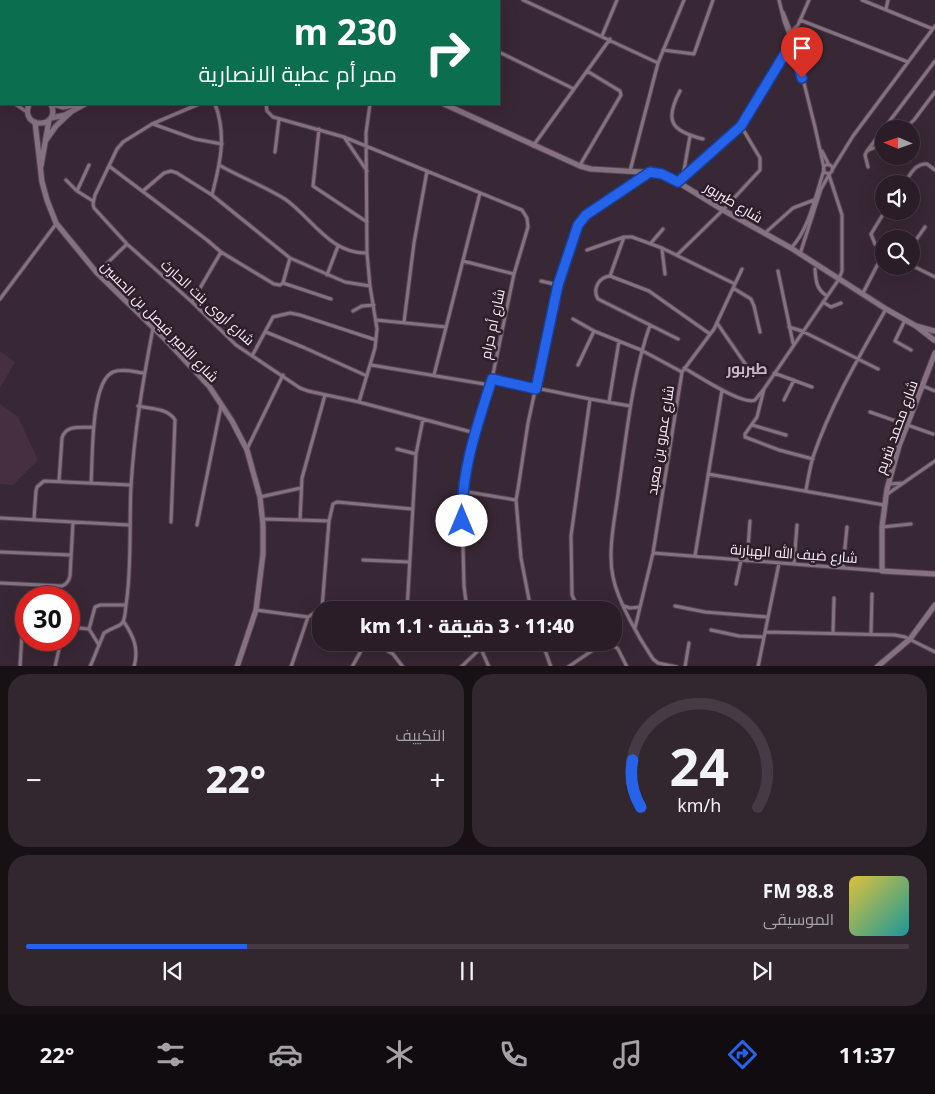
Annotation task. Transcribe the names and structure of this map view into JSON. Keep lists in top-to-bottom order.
{
  "streets": {
    "street": [
      "شارع طبربور",
      "شارع أروى بنت الحارث",
      "شارع الأمير فيصل بن الحسين",
      "شارع أم حرام",
      "شارع محمد شريم",
      "شارع عمرو بن معبد",
      "شارع ضيف الله الهبارنة"
    ]
  },
  "crossings": [
    ["شارع أروى بنت الحارث", "شارع أم حرام"],
    ["شارع محمد شريم", "شارع ضيف الله الهبارنة"],
    ["شارع عمرو بن معبد", "شارع ضيف الله الهبارنة"]
  ],
  "districts": ["طبربور"],
  "north": "left",
  "page": {
    "turn": ["230 m", "ممر أم عطية الانصارية"],
    "limit": "30",
    "trip": "11:40 · 3 دقيقة · 1.1 km",
    "tile": "التكييف",
    "heat": ["−", "22°", "+"],
    "song": ["98.8 FM", "الموسيقى"],
    "tabs": ["11:37", "22°"],
    "gauge": ["24", "km/h"]
  }
}
